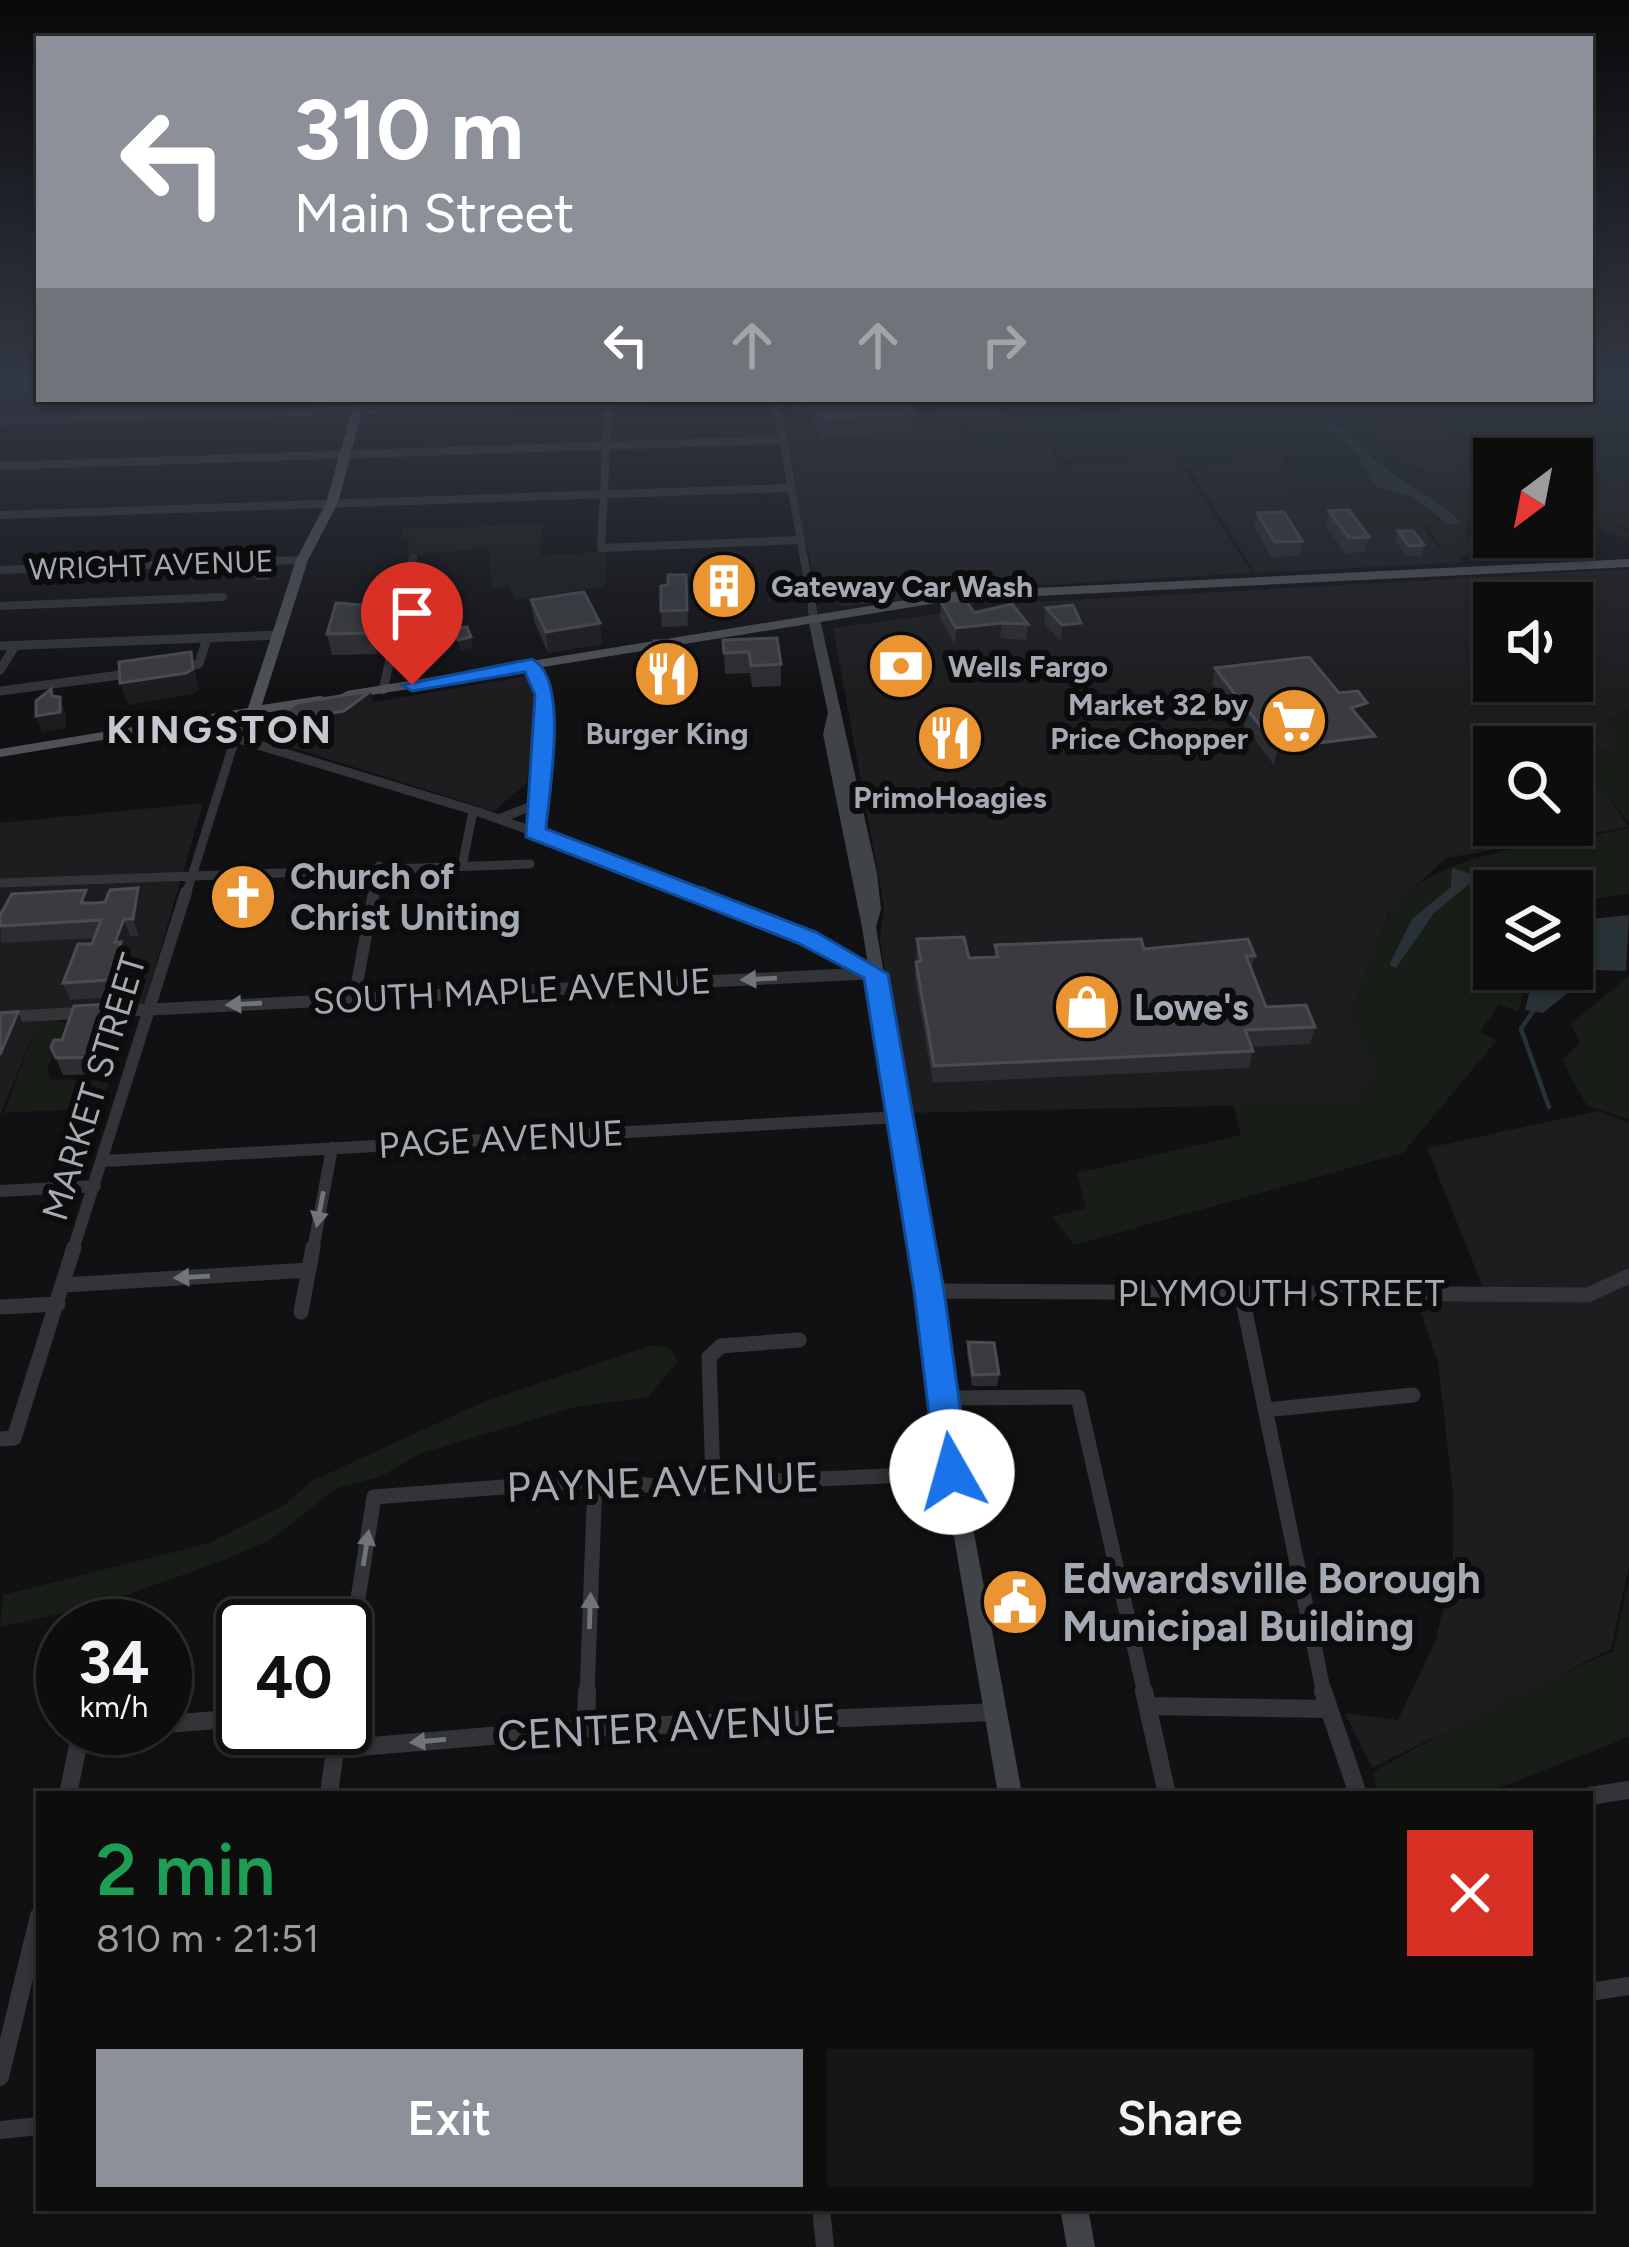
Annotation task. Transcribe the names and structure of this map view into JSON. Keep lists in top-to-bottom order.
{
  "streets": {
    "main road": ["MARKET STREET"],
    "street": [
      "WRIGHT AVENUE",
      "SOUTH MAPLE AVENUE",
      "PAGE AVENUE",
      "PLYMOUTH STREET",
      "PAYNE AVENUE",
      "CENTER AVENUE"
    ]
  },
  "crossings": [
    ["WRIGHT AVENUE", "MARKET STREET"],
    ["SOUTH MAPLE AVENUE", "MARKET STREET"],
    ["MARKET STREET", "PAGE AVENUE"]
  ],
  "one_way": ["PAYNE AVENUE"],
  "districts": ["KINGSTON"],
  "places": {
    "building": ["Gateway Car Wash"],
    "bank": ["Wells Fargo"],
    "restaurant": ["Burger King", "PrimoHoagies"],
    "supermarket": ["Market 32 by Price Chopper"],
    "church": ["Church of Christ Uniting"],
    "shop": ["Lowe's"],
    "public building": ["Edwardsville Borough Municipal Building"]
  },
  "north": "bottom left",
  "page": {
    "turn": ["310 m", "Main Street"],
    "speed": "34 km/h",
    "limit": "40",
    "heading": ["2 min", "810 m · 21:51"],
    "buttons": ["Exit", "Share"]
  }
}
